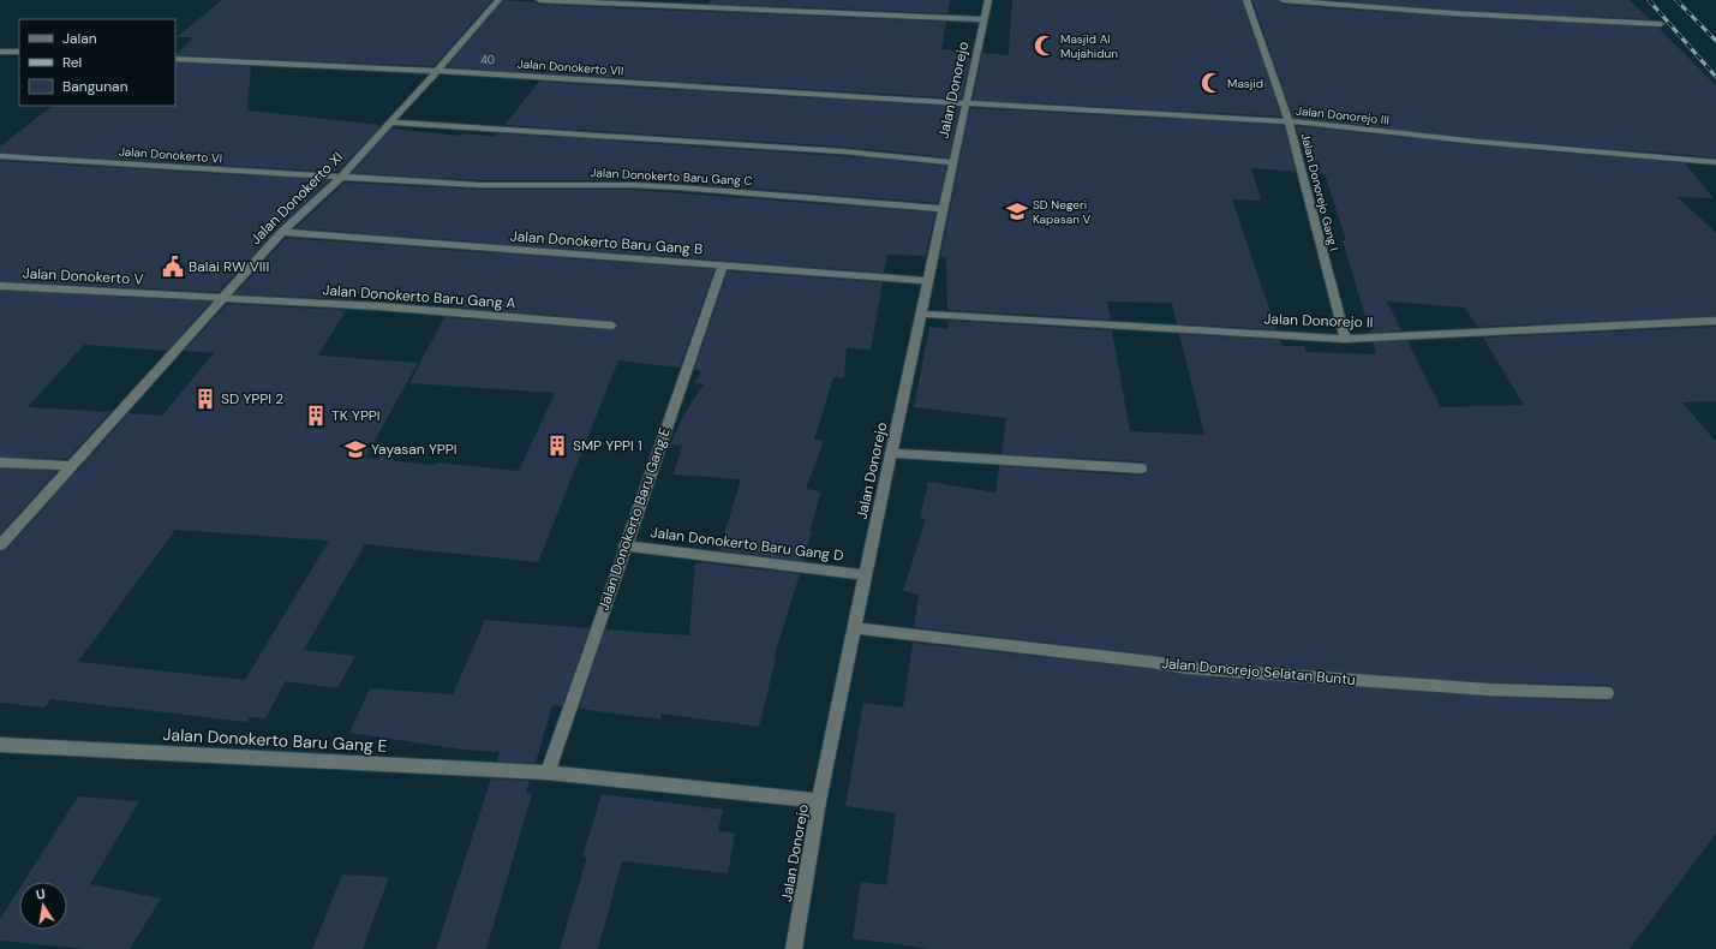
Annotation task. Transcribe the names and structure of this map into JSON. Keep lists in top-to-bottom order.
{
  "streets": {
    "street": [
      "Jalan Donokerto VII",
      "Jalan Donorejo",
      "Jalan Donorejo III",
      "Jalan Donokerto VI",
      "Jalan Donokerto Baru Gang C",
      "Jalan Donorejo Gang I",
      "Jalan Donokerto XI",
      "Jalan Donokerto Baru Gang B",
      "Jalan Donokerto V",
      "Jalan Donokerto Baru Gang A",
      "Jalan Donorejo II",
      "Jalan Donokerto Baru Gang E",
      "Jalan Donokerto Baru Gang D",
      "Jalan Donorejo Selatan Buntu"
    ]
  },
  "crossings": [
    ["Jalan Donokerto VII", "Jalan Donorejo"],
    ["Jalan Donokerto VII", "Jalan Donorejo III"],
    ["Jalan Donokerto VII", "Jalan Donokerto XI"],
    ["Jalan Donorejo", "Jalan Donorejo III"],
    ["Jalan Donorejo", "Jalan Donokerto Baru Gang C"],
    ["Jalan Donorejo", "Jalan Donokerto Baru Gang B"],
    ["Jalan Donorejo", "Jalan Donorejo II"],
    ["Jalan Donorejo", "Jalan Donokerto Baru Gang E"],
    ["Jalan Donorejo", "Jalan Donokerto Baru Gang D"],
    ["Jalan Donorejo", "Jalan Donorejo Selatan Buntu"],
    ["Jalan Donorejo III", "Jalan Donorejo Gang I"],
    ["Jalan Donokerto VI", "Jalan Donokerto Baru Gang C"],
    ["Jalan Donokerto VI", "Jalan Donokerto XI"],
    ["Jalan Donokerto Baru Gang C", "Jalan Donokerto XI"],
    ["Jalan Donorejo Gang I", "Jalan Donorejo II"],
    ["Jalan Donokerto XI", "Jalan Donokerto Baru Gang B"],
    ["Jalan Donokerto XI", "Jalan Donokerto V"],
    ["Jalan Donokerto XI", "Jalan Donokerto Baru Gang A"],
    ["Jalan Donokerto Baru Gang B", "Jalan Donokerto Baru Gang E"],
    ["Jalan Donokerto V", "Jalan Donokerto Baru Gang A"],
    ["Jalan Donokerto Baru Gang E", "Jalan Donokerto Baru Gang D"]
  ],
  "places": {
    "mosque": ["Masjid Al Mujahidun", "Masjid"],
    "school or university": ["SD Negeri Kapasan V", "Yayasan YPPI"],
    "public building": ["Balai RW VIII"],
    "building": ["SD YPPI 2", "TK YPPI", "SMP YPPI 1"]
  },
  "house_numbers": ["40"],
  "legend": ["Jalan", "Rel", "Bangunan"],
  "north": "top"
}
